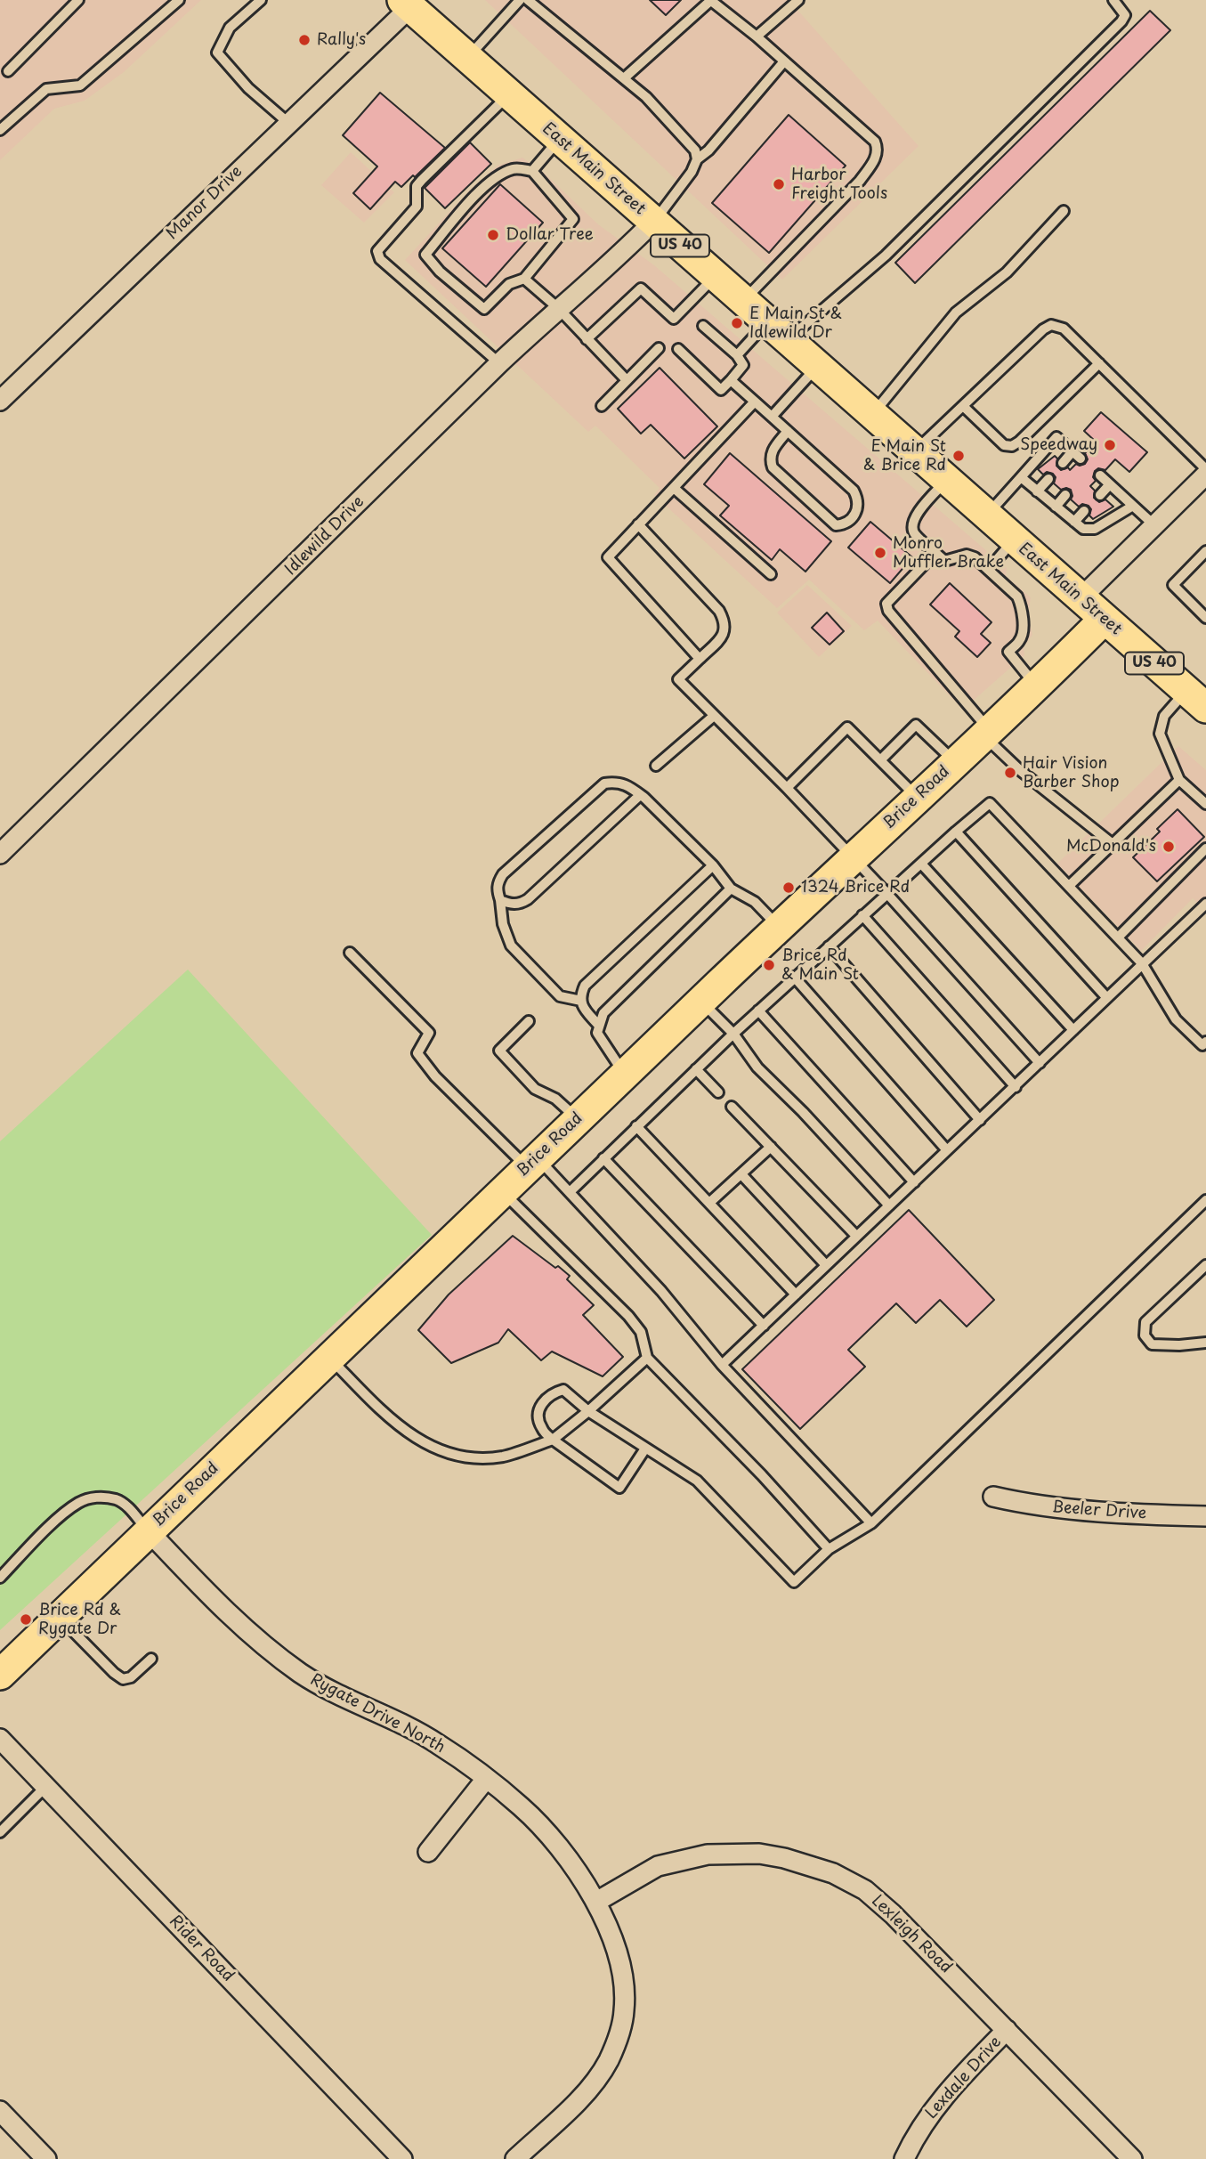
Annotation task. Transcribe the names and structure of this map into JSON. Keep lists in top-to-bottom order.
{
  "streets": {
    "main road": ["East Main Street", "US 40", "Brice Road"],
    "street": [
      "Manor Drive",
      "Idlewild Drive",
      "Beeler Drive",
      "Rygate Drive North",
      "Lexleigh Road",
      "Rider Road",
      "Lexdale Drive"
    ]
  },
  "crossings": [
    ["East Main Street", "Manor Drive"],
    ["East Main Street", "Idlewild Drive"],
    ["East Main Street", "Brice Road"],
    ["Brice Road", "Rygate Drive North"],
    ["Rygate Drive North", "Lexleigh Road"],
    ["Lexleigh Road", "Lexdale Drive"]
  ],
  "places": [
    "Rally's",
    "Harbor Freight Tools",
    "Dollar Tree",
    "E Main St & Idlewild Dr",
    "Speedway",
    "E Main St & Brice Rd",
    "Monro Muffler Brake",
    "Hair Vision Barber Shop",
    "McDonald's",
    "1324 Brice Rd",
    "Brice Rd & Main St",
    "Brice Rd & Rygate Dr"
  ]
}
